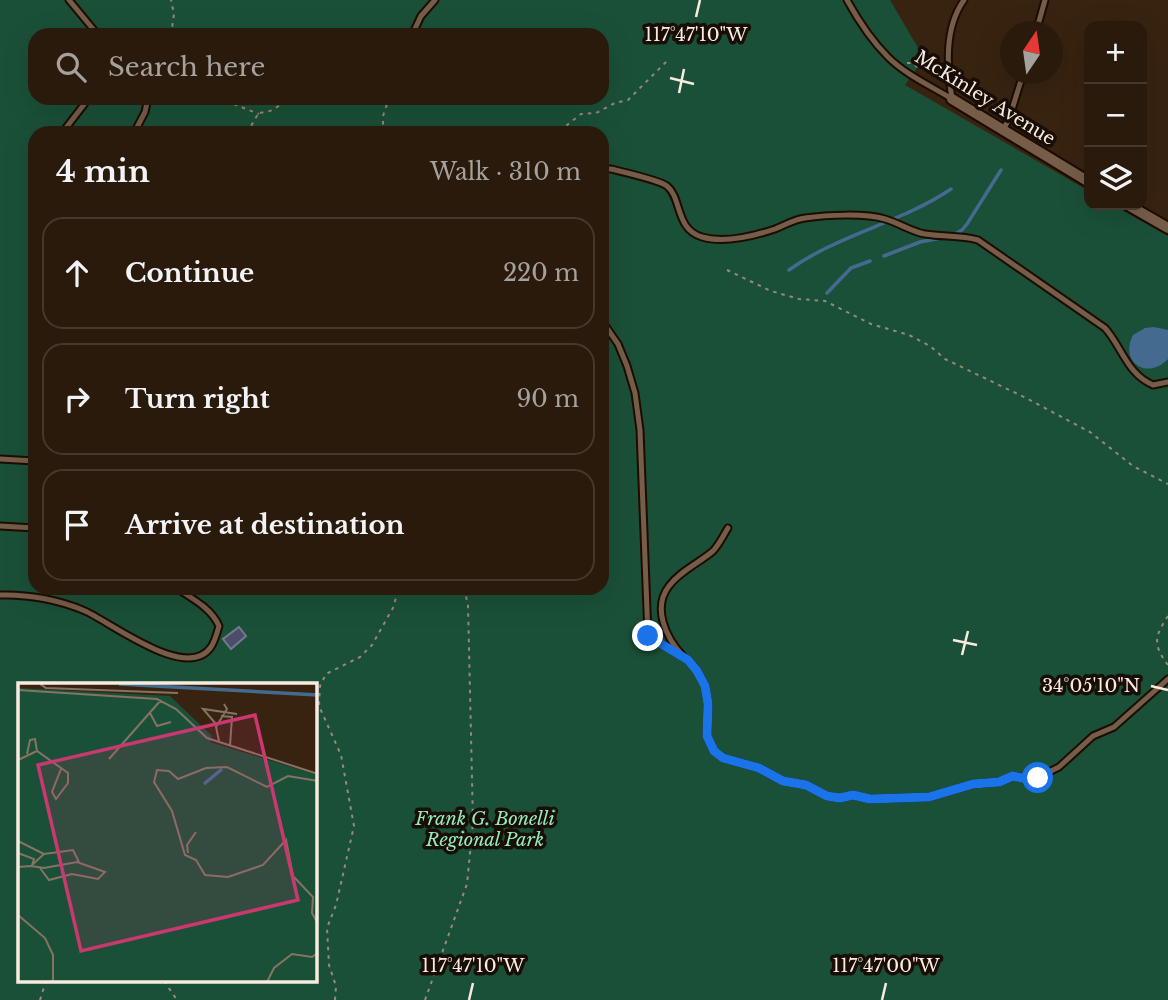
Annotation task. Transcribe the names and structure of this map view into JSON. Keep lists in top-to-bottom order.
{
  "streets": {
    "street": ["McKinley Avenue"]
  },
  "parks": ["Frank G. Bonelli Regional Park"],
  "north": "top",
  "page": {
    "map_buttons": ["+", "−"],
    "search": "Search here",
    "heading": ["4 min", "Walk · 310 m"],
    "list": [
      ["Continue", "220 m"],
      ["Turn right", "90 m"],
      "Arrive at destination"
    ]
  },
  "coordinates": ["117°47'10\"W", "34°05'10\"N", "117°47'00\"W"]
}
